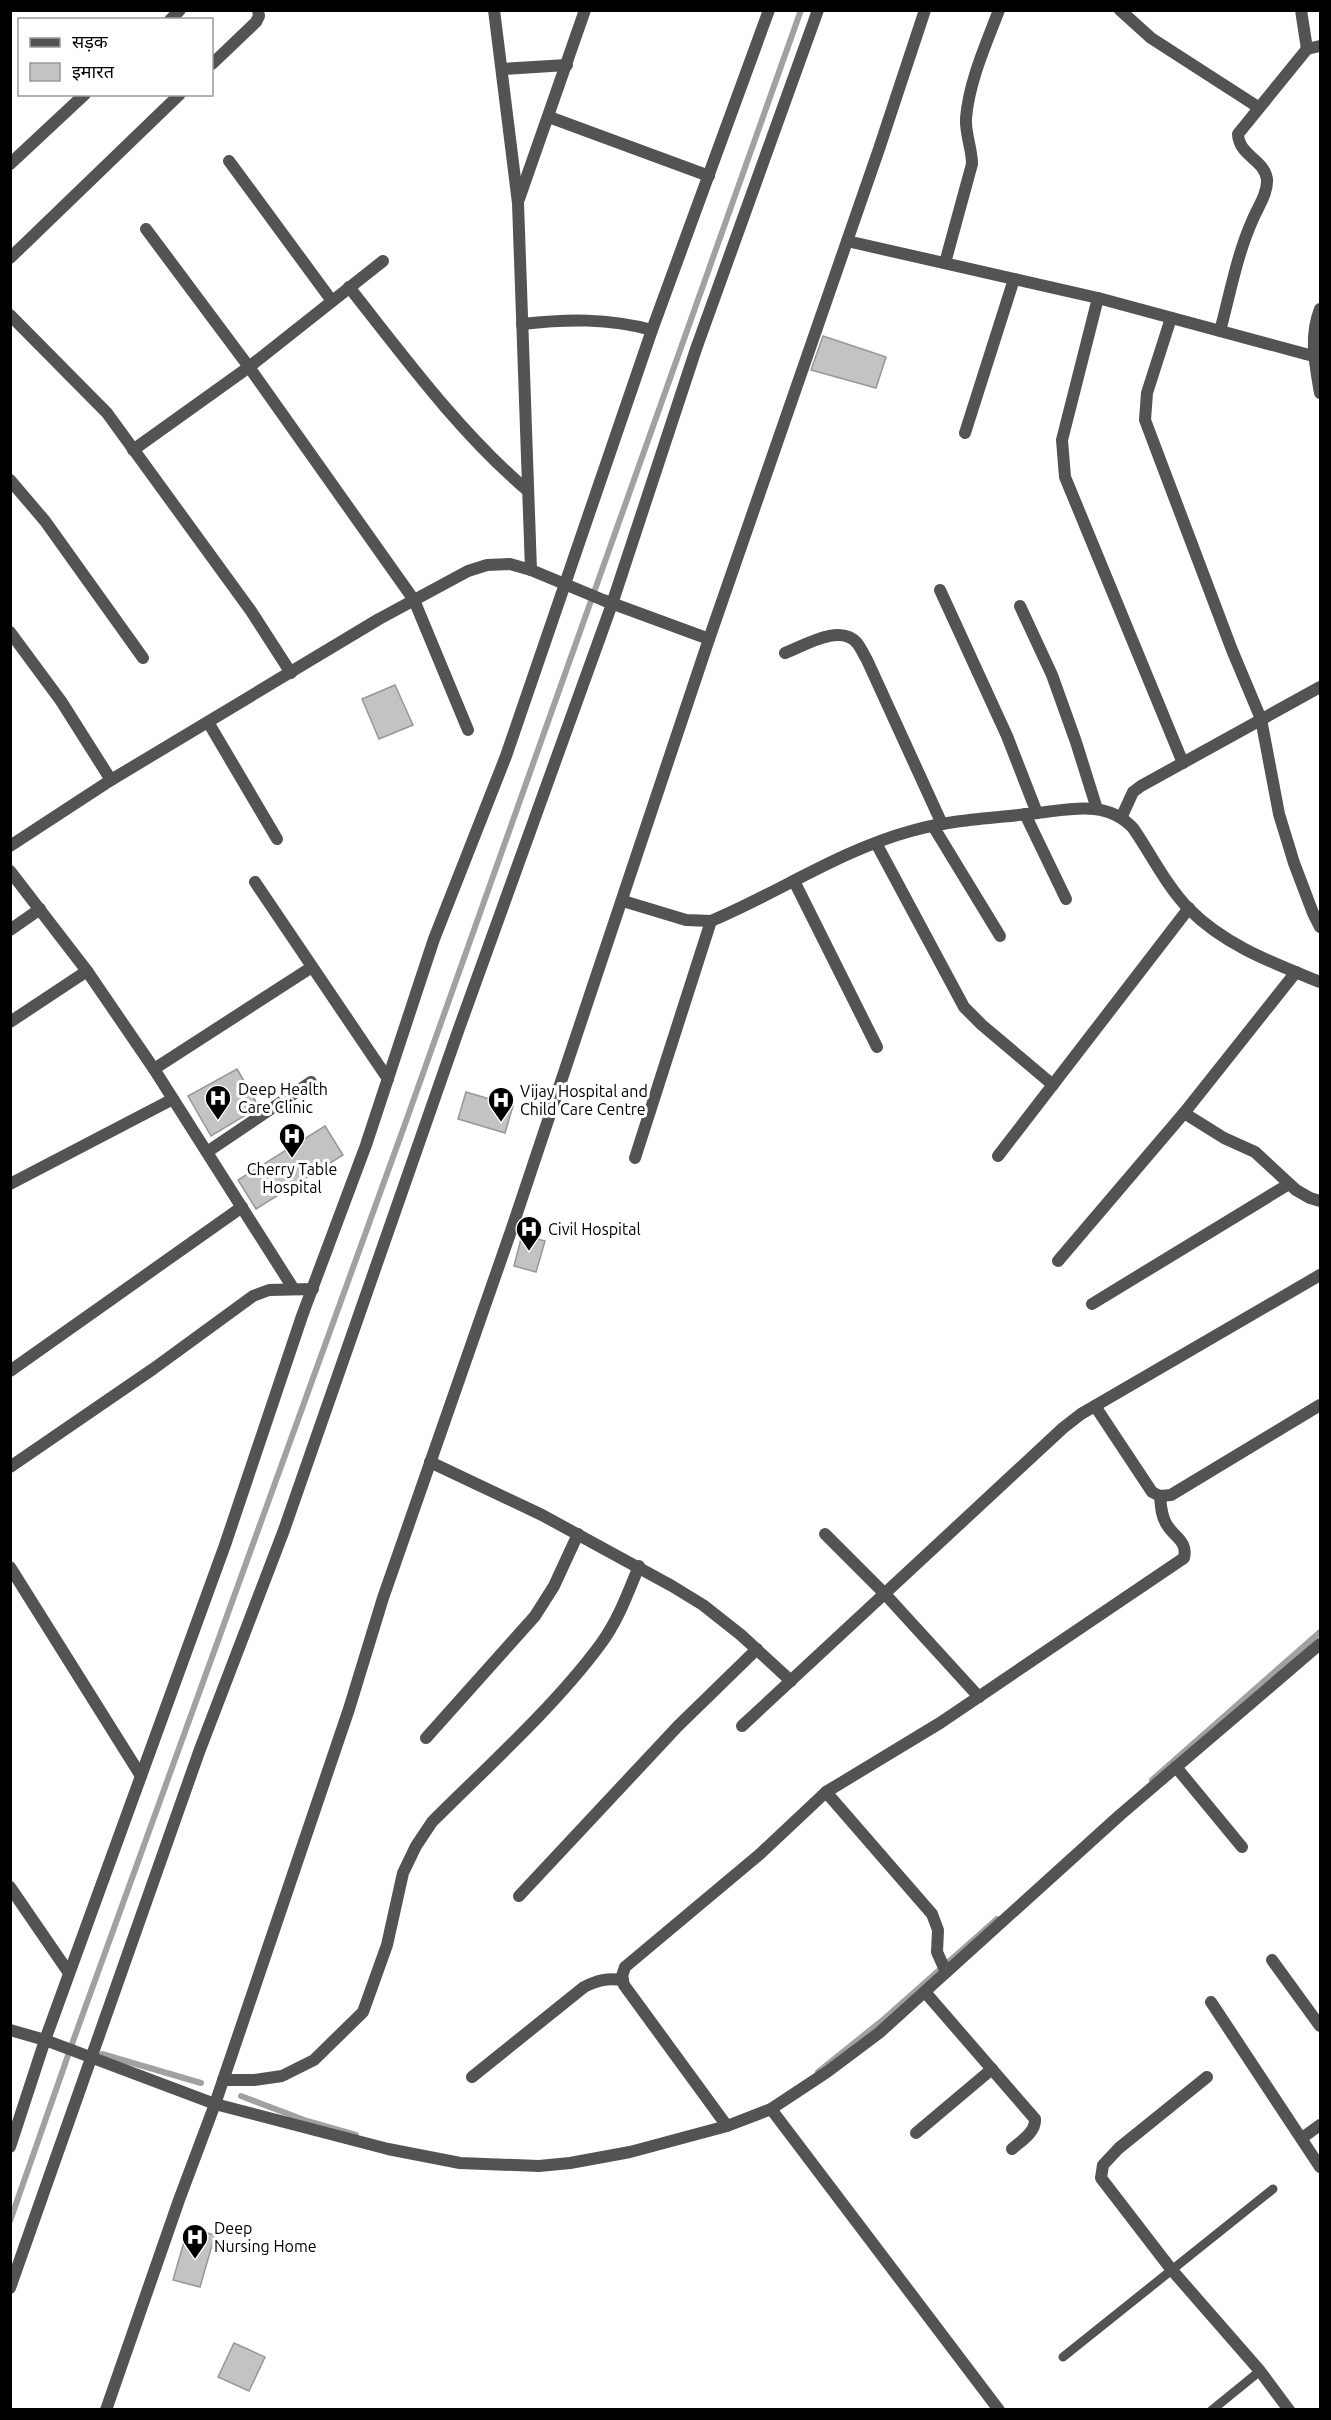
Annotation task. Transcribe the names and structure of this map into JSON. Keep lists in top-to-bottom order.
{
  "places": {
    "hospital": [
      "Deep Health Care Clinic",
      "Vijay Hospital and Child Care Centre",
      "Cherry Table Hospital",
      "Civil Hospital",
      "Deep Nursing Home"
    ]
  },
  "legend": ["सड़क", "इमारत"]
}
